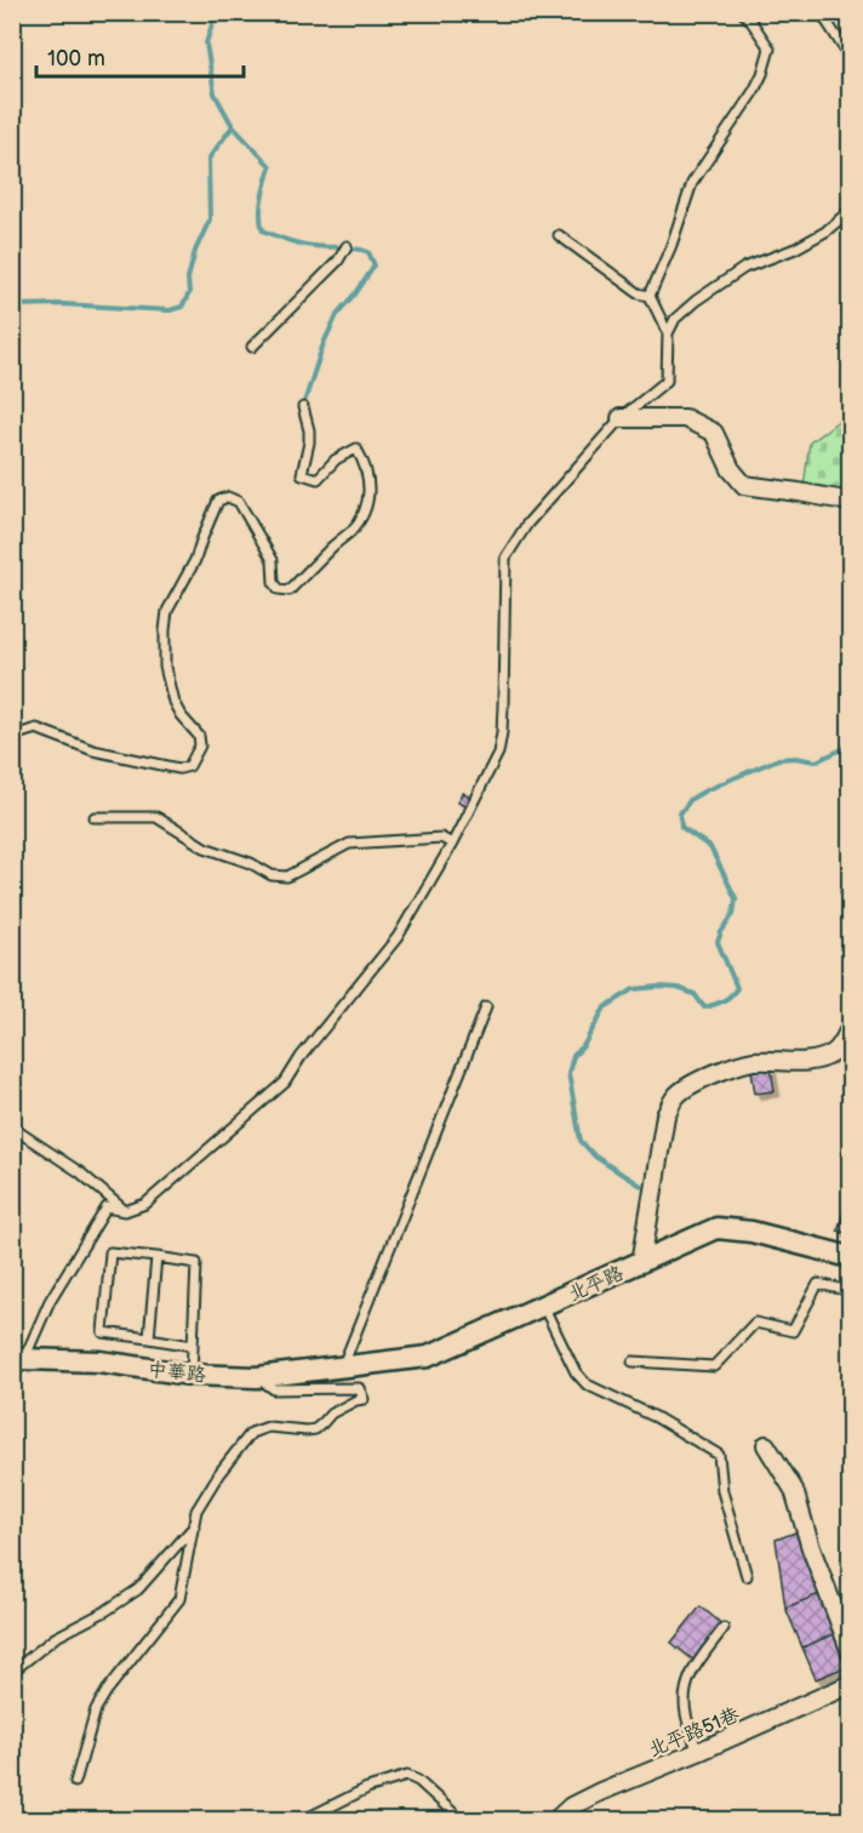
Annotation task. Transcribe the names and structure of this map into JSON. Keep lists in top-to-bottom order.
{
  "streets": {
    "street": ["北平路", "中華路", "北平路51巷"]
  },
  "crossings": [
    ["北平路", "中華路"]
  ],
  "scale_bar": "100 m"
}
